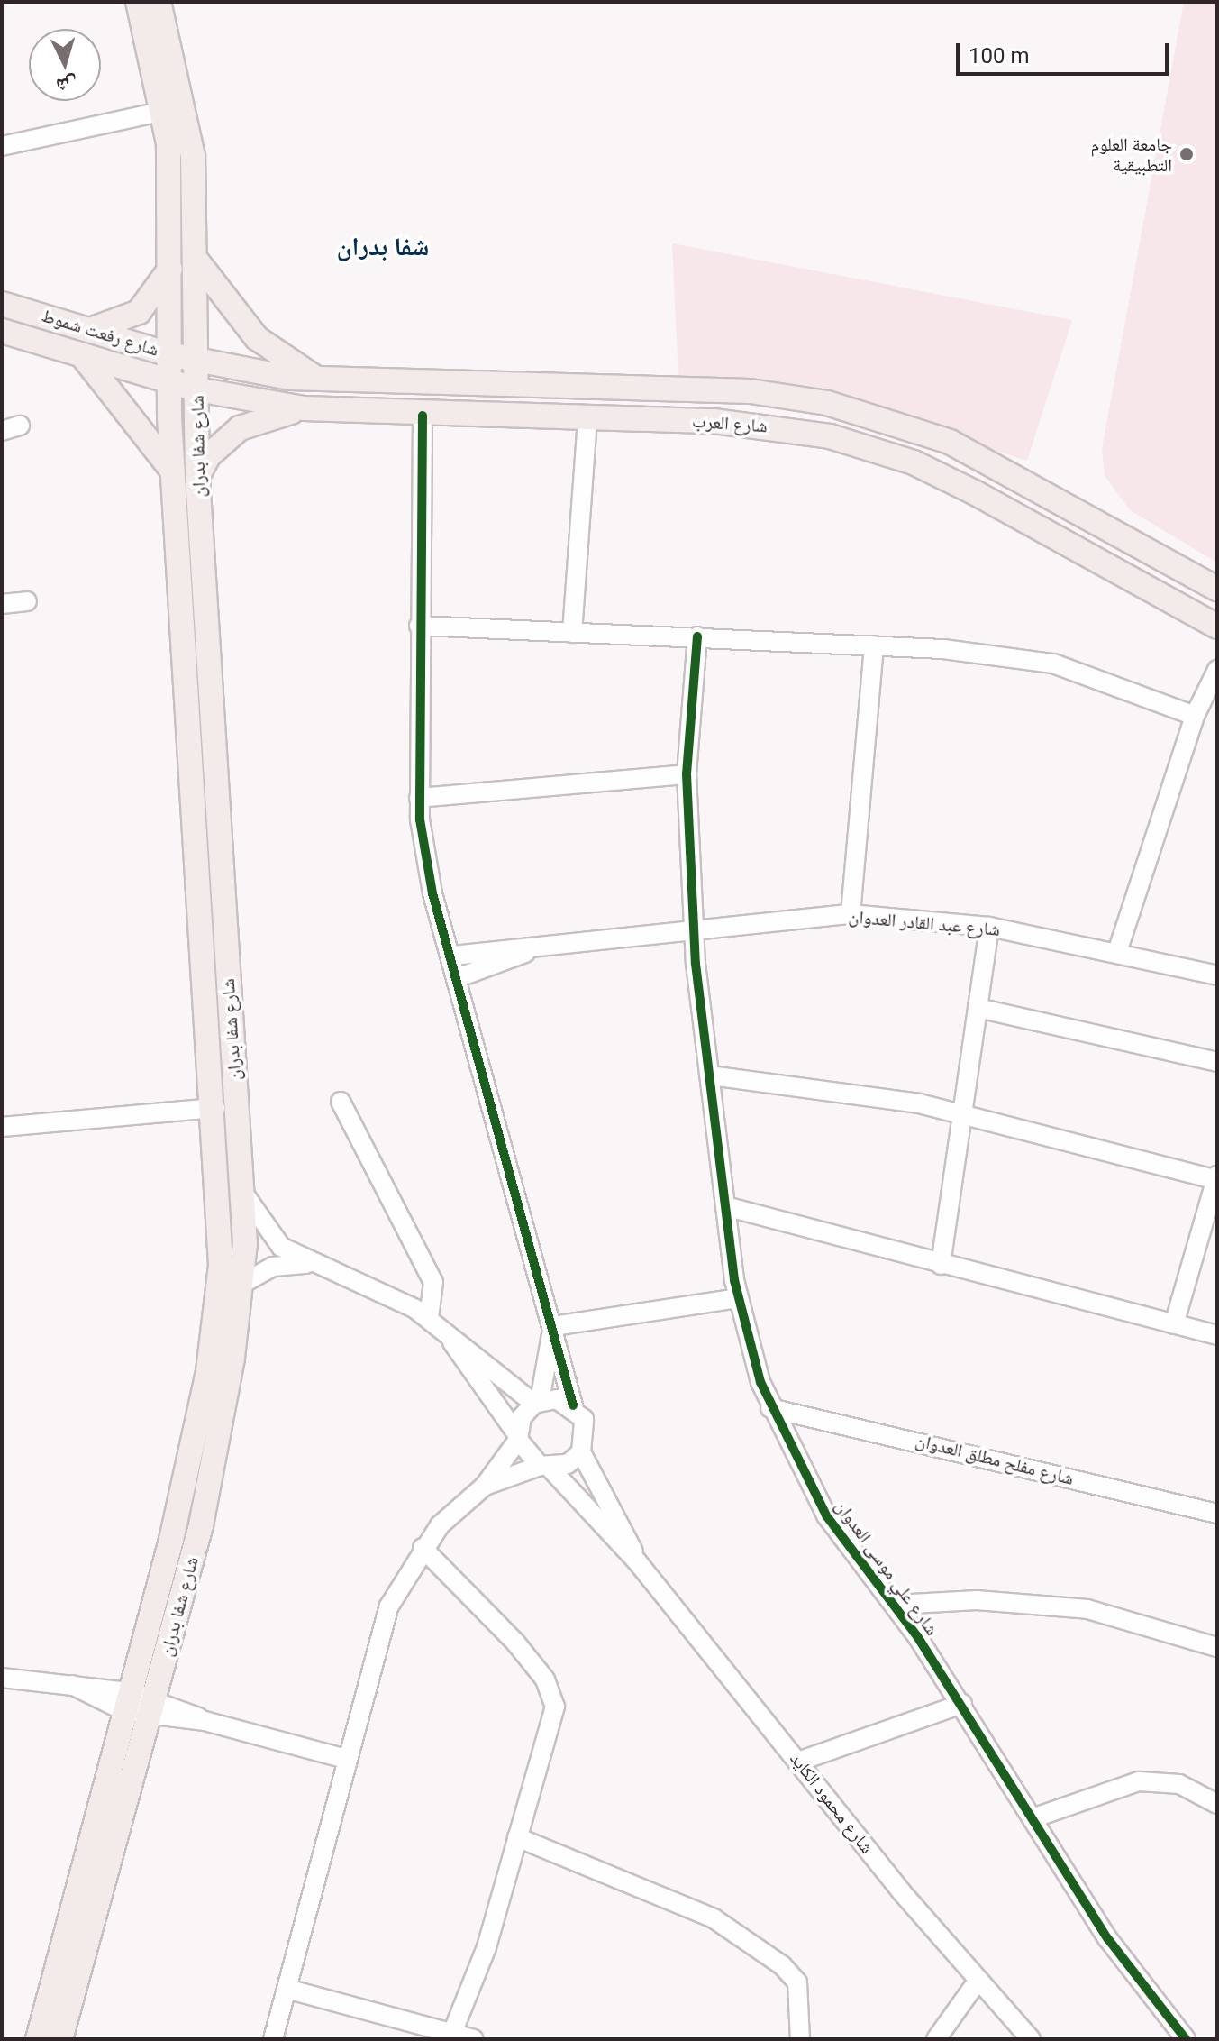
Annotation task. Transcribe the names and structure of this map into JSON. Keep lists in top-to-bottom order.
{
  "streets": {
    "main road": ["شارع رفعت شموط", "شارع العرب", "شارع شفا بدران"],
    "street": [
      "شارع عبد القادر العدوان",
      "شارع مفلح مطلق العدوان",
      "شارع علي موسى العدوان",
      "شارع محمود الكايد"
    ]
  },
  "crossings": [
    ["شارع رفعت شموط", "شارع العرب"],
    ["شارع رفعت شموط", "شارع شفا بدران"],
    ["شارع العرب", "شارع شفا بدران"],
    ["شارع عبد القادر العدوان", "شارع علي موسى العدوان"],
    ["شارع مفلح مطلق العدوان", "شارع علي موسى العدوان"]
  ],
  "districts": ["شفا بدران"],
  "places": ["جامعة العلوم التطبيقية"],
  "scale_bar": "100 m",
  "north": "bottom"
}
